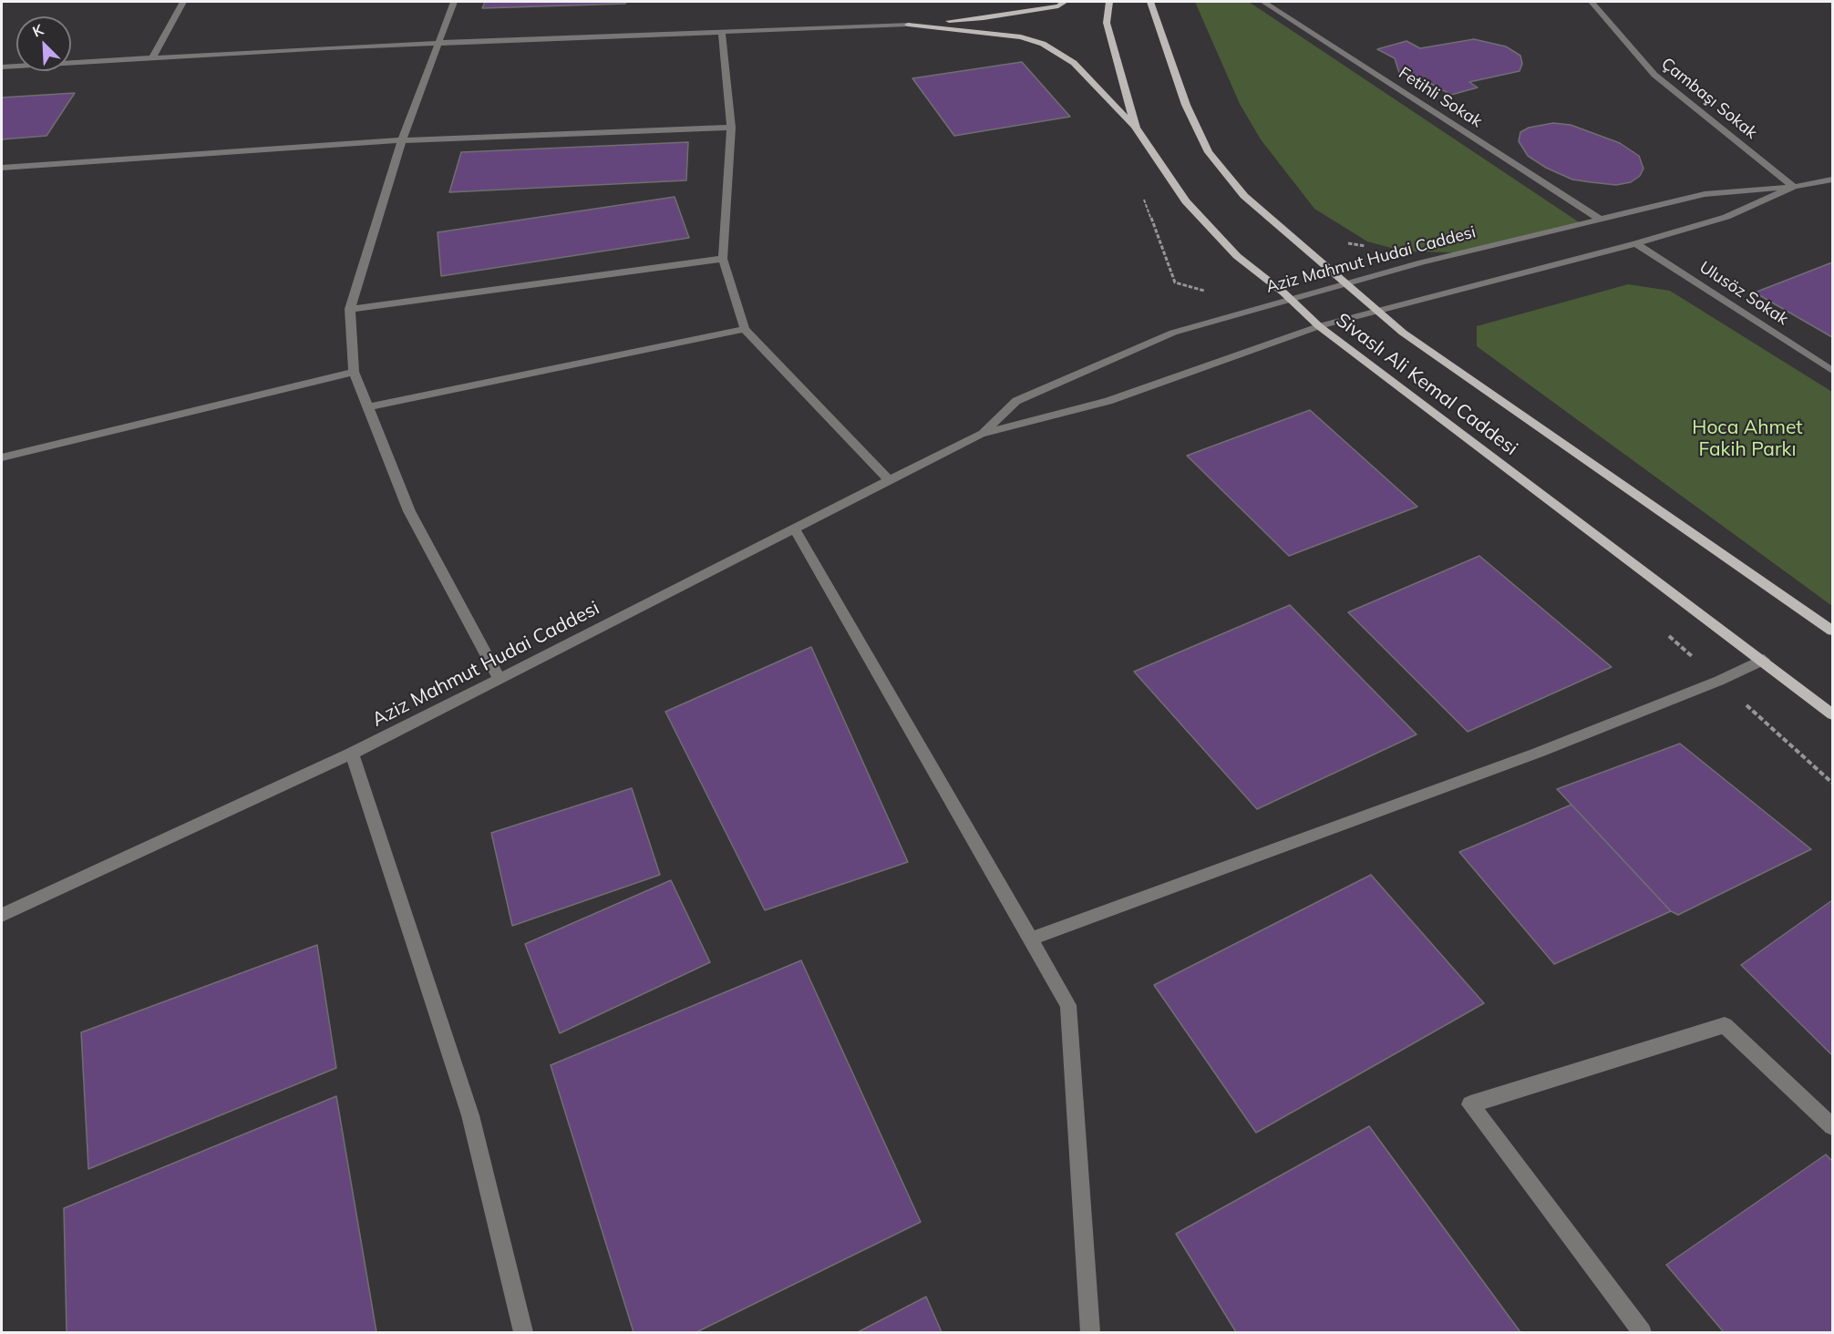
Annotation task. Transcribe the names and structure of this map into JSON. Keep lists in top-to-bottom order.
{
  "streets": {
    "main road": ["Sivaslı Ali Kemal Caddesi"],
    "street": [
      "Fetihli Sokak",
      "Çambaşı Sokak",
      "Aziz Mahmut Hudai Caddesi",
      "Ulusöz Sokak"
    ]
  },
  "crossings": [
    ["Fetihli Sokak", "Aziz Mahmut Hudai Caddesi"],
    ["Çambaşı Sokak", "Aziz Mahmut Hudai Caddesi"],
    ["Aziz Mahmut Hudai Caddesi", "Ulusöz Sokak"],
    ["Aziz Mahmut Hudai Caddesi", "Sivaslı Ali Kemal Caddesi"]
  ],
  "parks": ["Hoca Ahmet Fakih Parkı"],
  "north": "top left"
}
